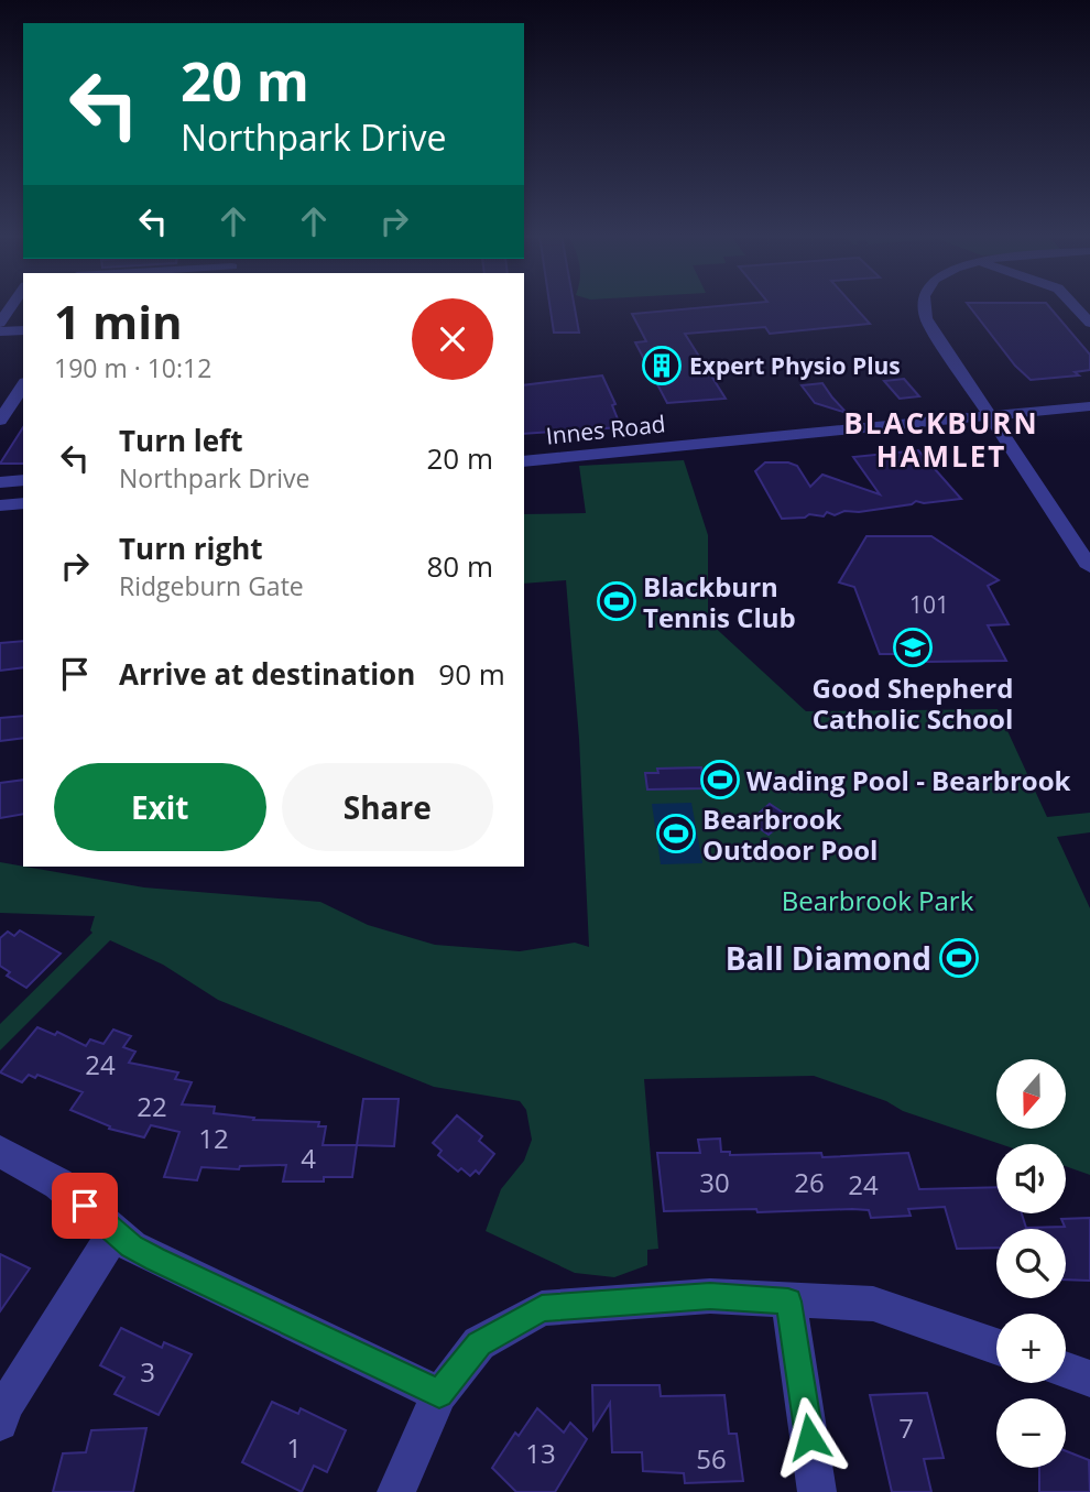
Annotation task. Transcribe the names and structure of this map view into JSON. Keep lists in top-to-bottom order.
{
  "streets": {
    "street": ["Innes Road"]
  },
  "districts": ["BLACKBURN HAMLET"],
  "parks": ["Bearbrook Park"],
  "places": {
    "building": ["Expert Physio Plus"],
    "sports": [
      "Blackburn Tennis Club",
      "Wading Pool - Bearbrook",
      "Bearbrook Outdoor Pool",
      "Ball Diamond"
    ],
    "school or university": ["Good Shepherd Catholic School"]
  },
  "house_numbers": [
    "101",
    "24",
    "22",
    "12",
    "4",
    "30",
    "26",
    "24",
    "3",
    "7",
    "1",
    "13",
    "56"
  ],
  "north": "bottom",
  "page": {
    "turn": ["20 m", "Northpark Drive"],
    "heading": ["1 min", "190 m · 10:12"],
    "list": [
      {
        "name": "Turn left",
        "note": "Northpark Drive",
        "value": "20 m"
      },
      {
        "name": "Turn right",
        "note": "Ridgeburn Gate",
        "value": "80 m"
      },
      {
        "name": "Arrive at destination",
        "value": "90 m"
      }
    ],
    "buttons": ["Exit", "Share"],
    "map_buttons": ["+", "−"]
  }
}
